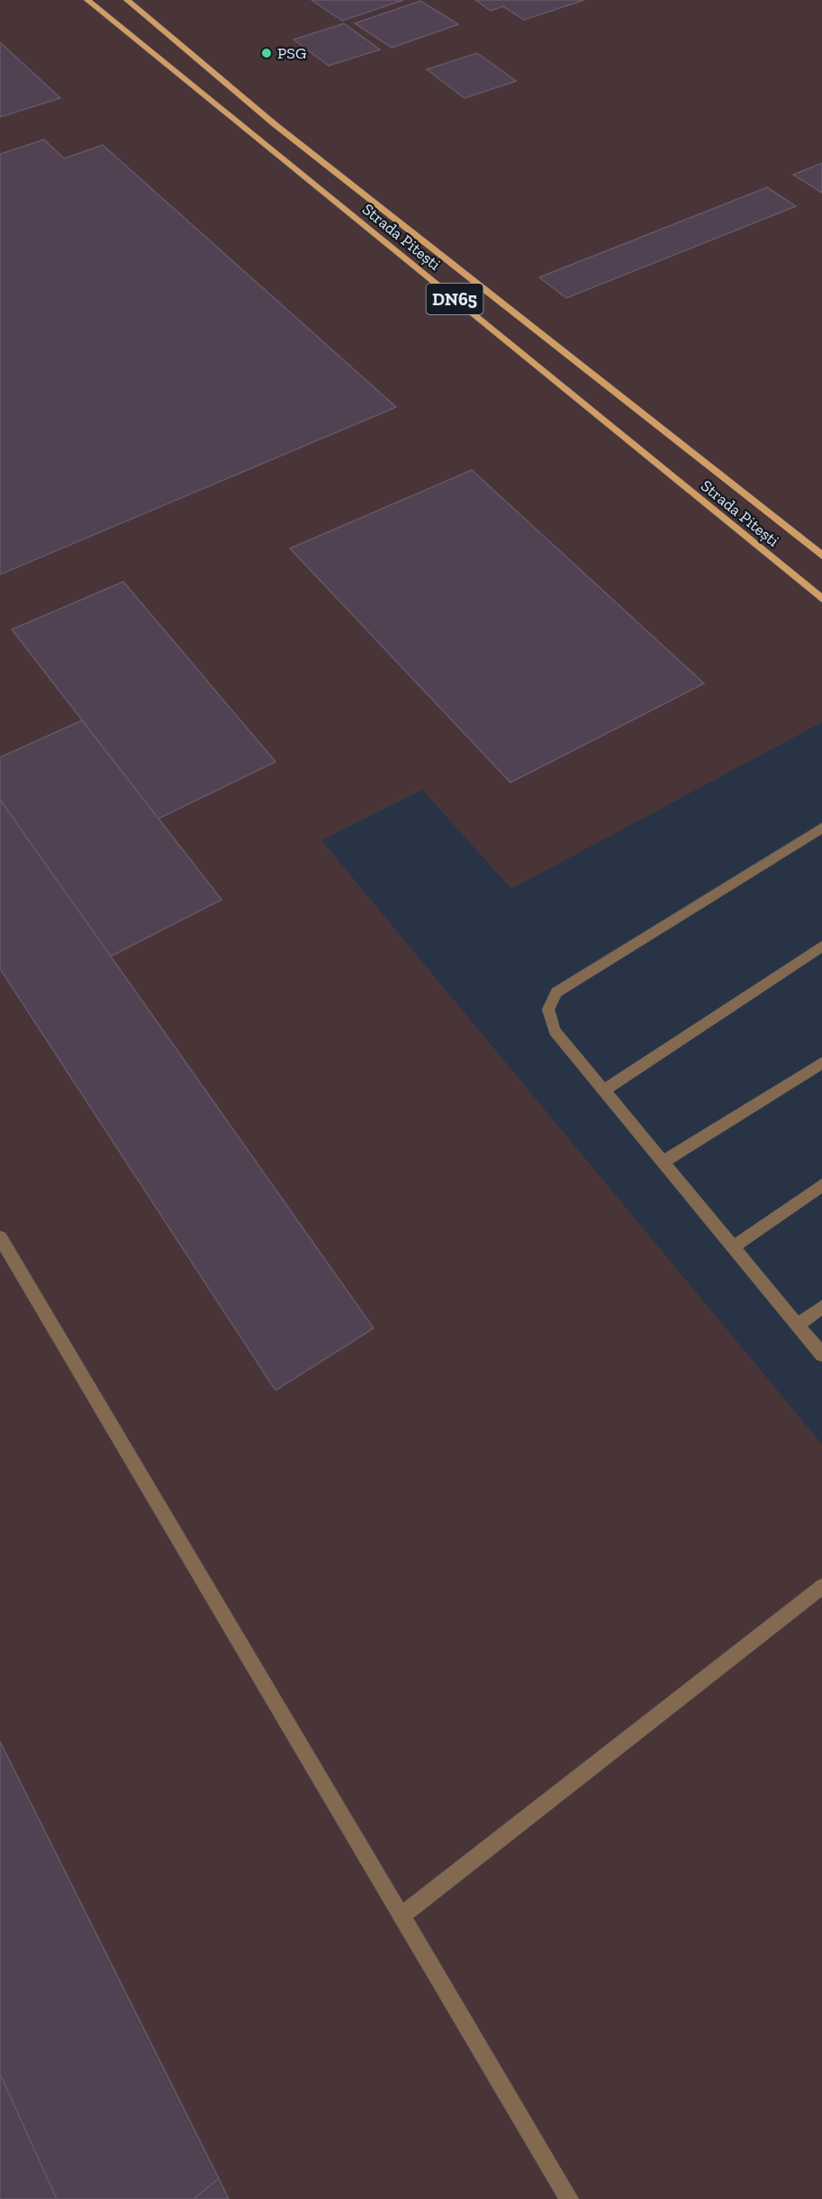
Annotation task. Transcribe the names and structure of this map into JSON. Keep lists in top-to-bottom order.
{
  "streets": {
    "main road": ["Strada Pitești", "DN65"]
  },
  "places": ["PSG"]
}
